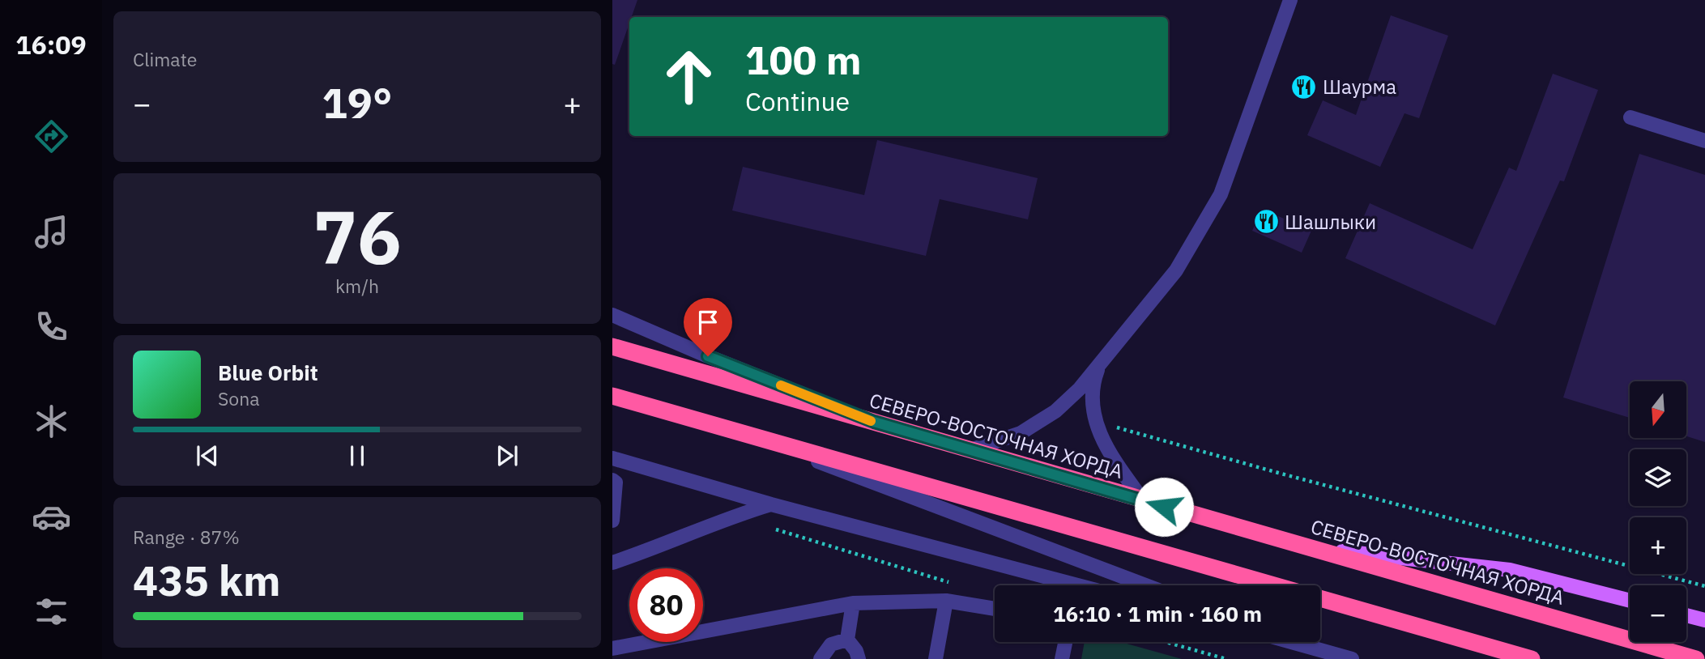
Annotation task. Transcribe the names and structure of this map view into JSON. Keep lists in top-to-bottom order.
{
  "streets": {
    "highway": ["СЕВЕРО-ВОСТОЧНАЯ ХОРДА"]
  },
  "places": {
    "restaurant": ["Шаурма", "Шашлыки"]
  },
  "north": "bottom",
  "page": {
    "tabs": "16:09",
    "tile": [
      "Climate",
      ["76", "km/h"],
      ["Range · 87%", "435 km"]
    ],
    "turn": ["100 m", "Continue"],
    "heat": ["−", "19°", "+"],
    "song": ["Blue Orbit", "Sona"],
    "map_buttons": ["+", "−"],
    "limit": "80",
    "trip": "16:10 · 1 min · 160 m"
  }
}
